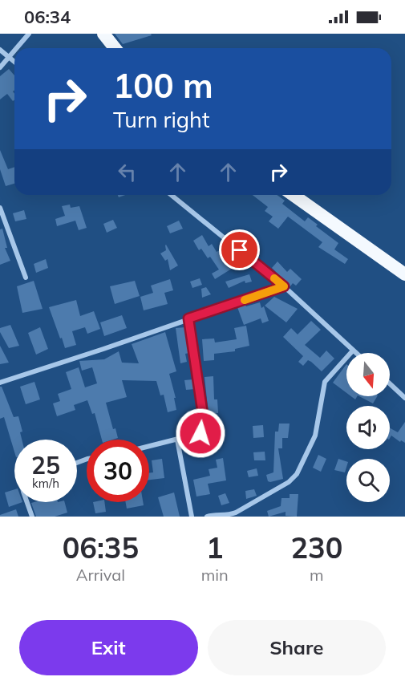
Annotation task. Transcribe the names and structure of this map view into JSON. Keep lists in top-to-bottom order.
{
  "north": "bottom",
  "page": {
    "status": "06:34",
    "turn": ["100 m", "Turn right"],
    "speed": "25 km/h",
    "limit": "30",
    "eta": [
      "06:35",
      "Arrival",
      "1",
      "min",
      "230",
      "m"
    ],
    "buttons": ["Exit", "Share"]
  }
}
